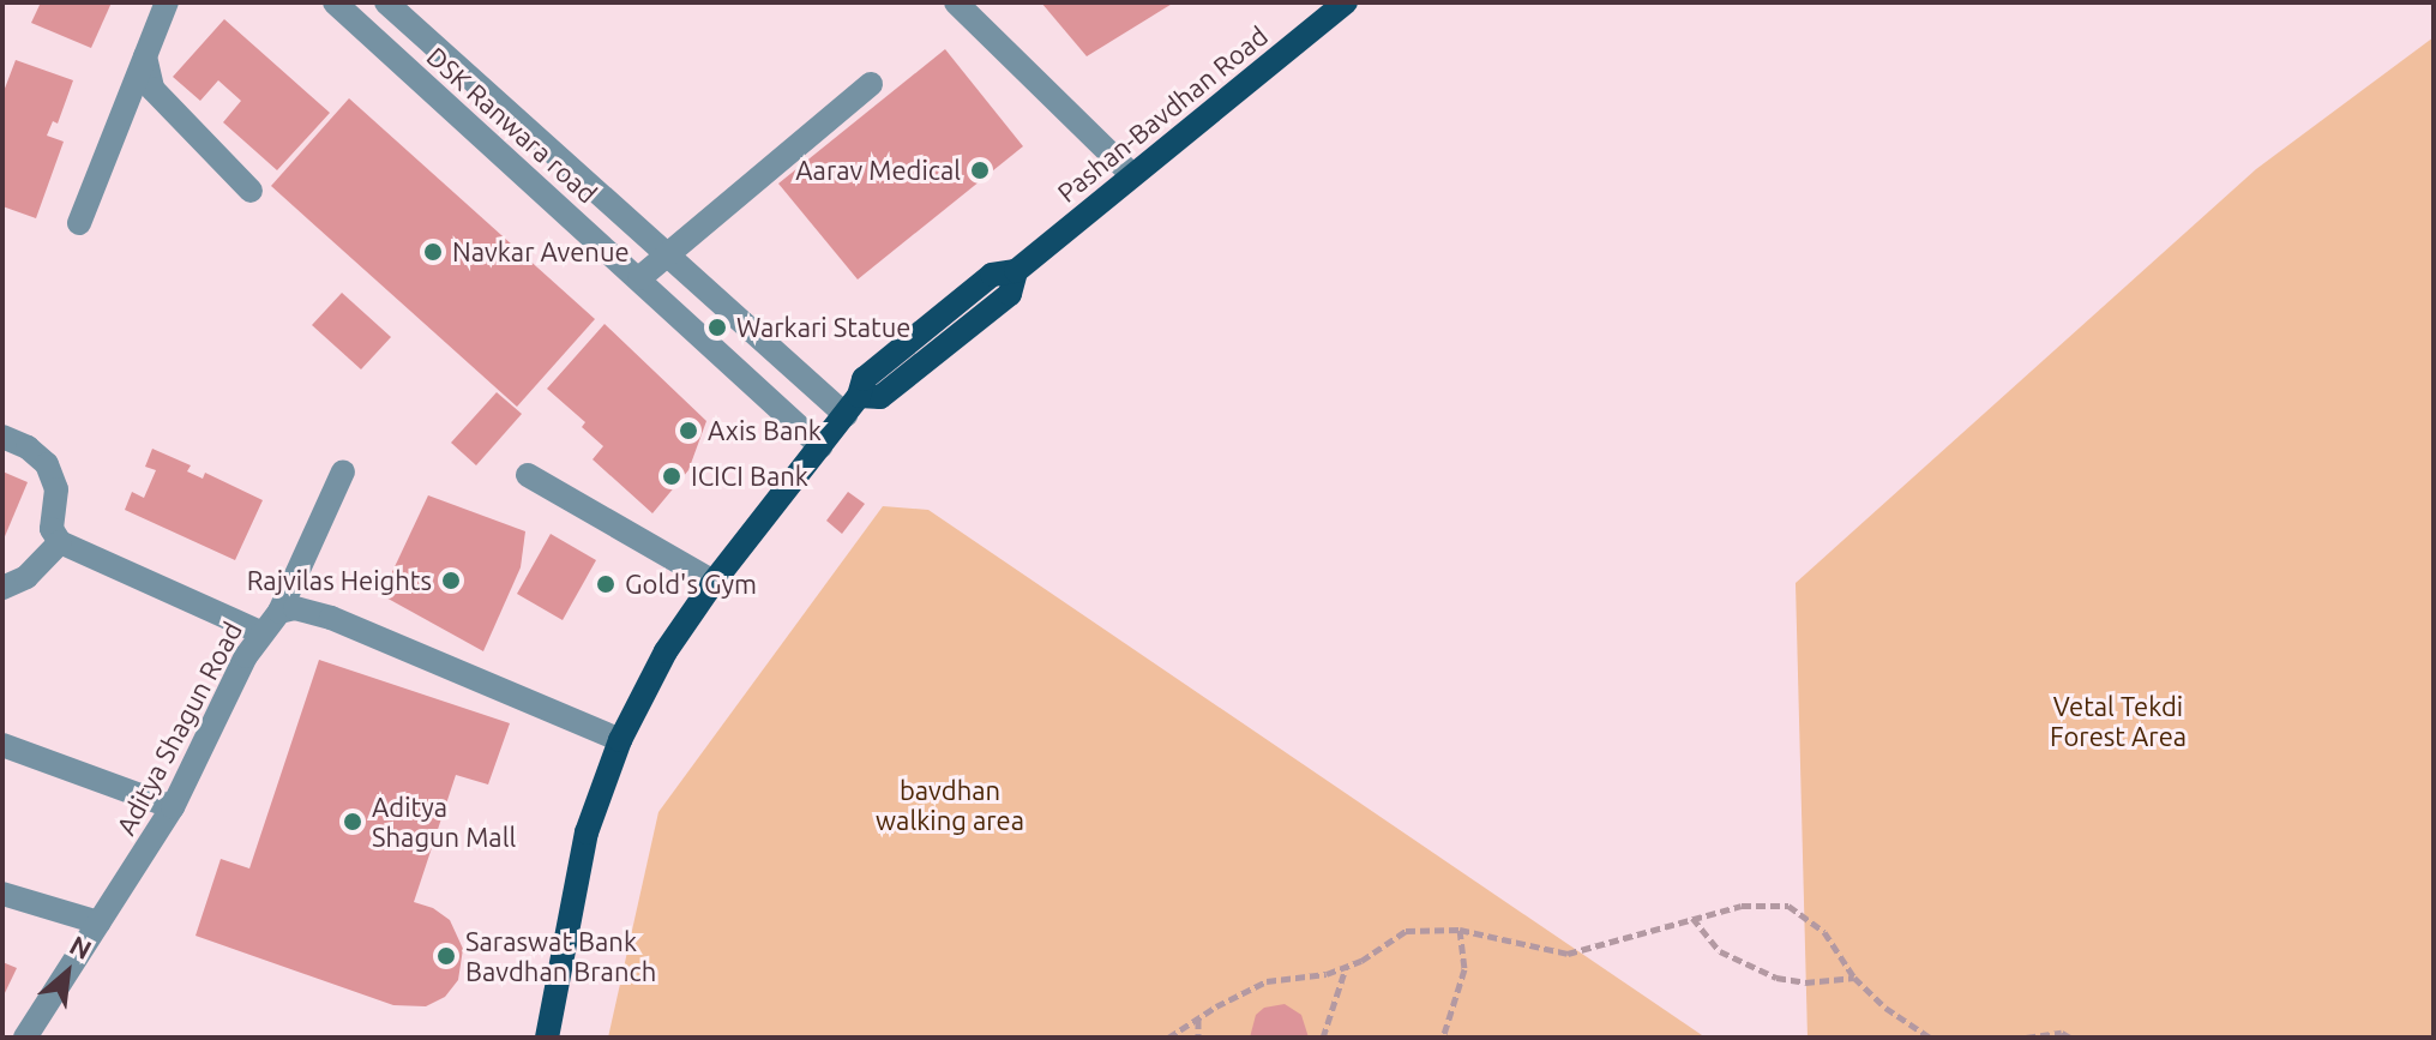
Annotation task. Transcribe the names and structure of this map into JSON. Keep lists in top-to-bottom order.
{
  "streets": {
    "main road": ["Pashan-Bavdhan Road"],
    "street": ["DSK Ranwara road", "Aditya Shagun Road"]
  },
  "crossings": [
    ["Pashan-Bavdhan Road", "DSK Ranwara road"]
  ],
  "parks": ["Vetal Tekdi Forest Area", "bavdhan walking area"],
  "places": [
    "Aarav Medical",
    "Navkar Avenue",
    "Warkari Statue",
    "Axis Bank",
    "ICICI Bank",
    "Rajvilas Heights",
    "Gold's Gym",
    "Aditya Shagun Mall",
    "Saraswat Bank Bavdhan Branch"
  ],
  "north": "top right"
}
